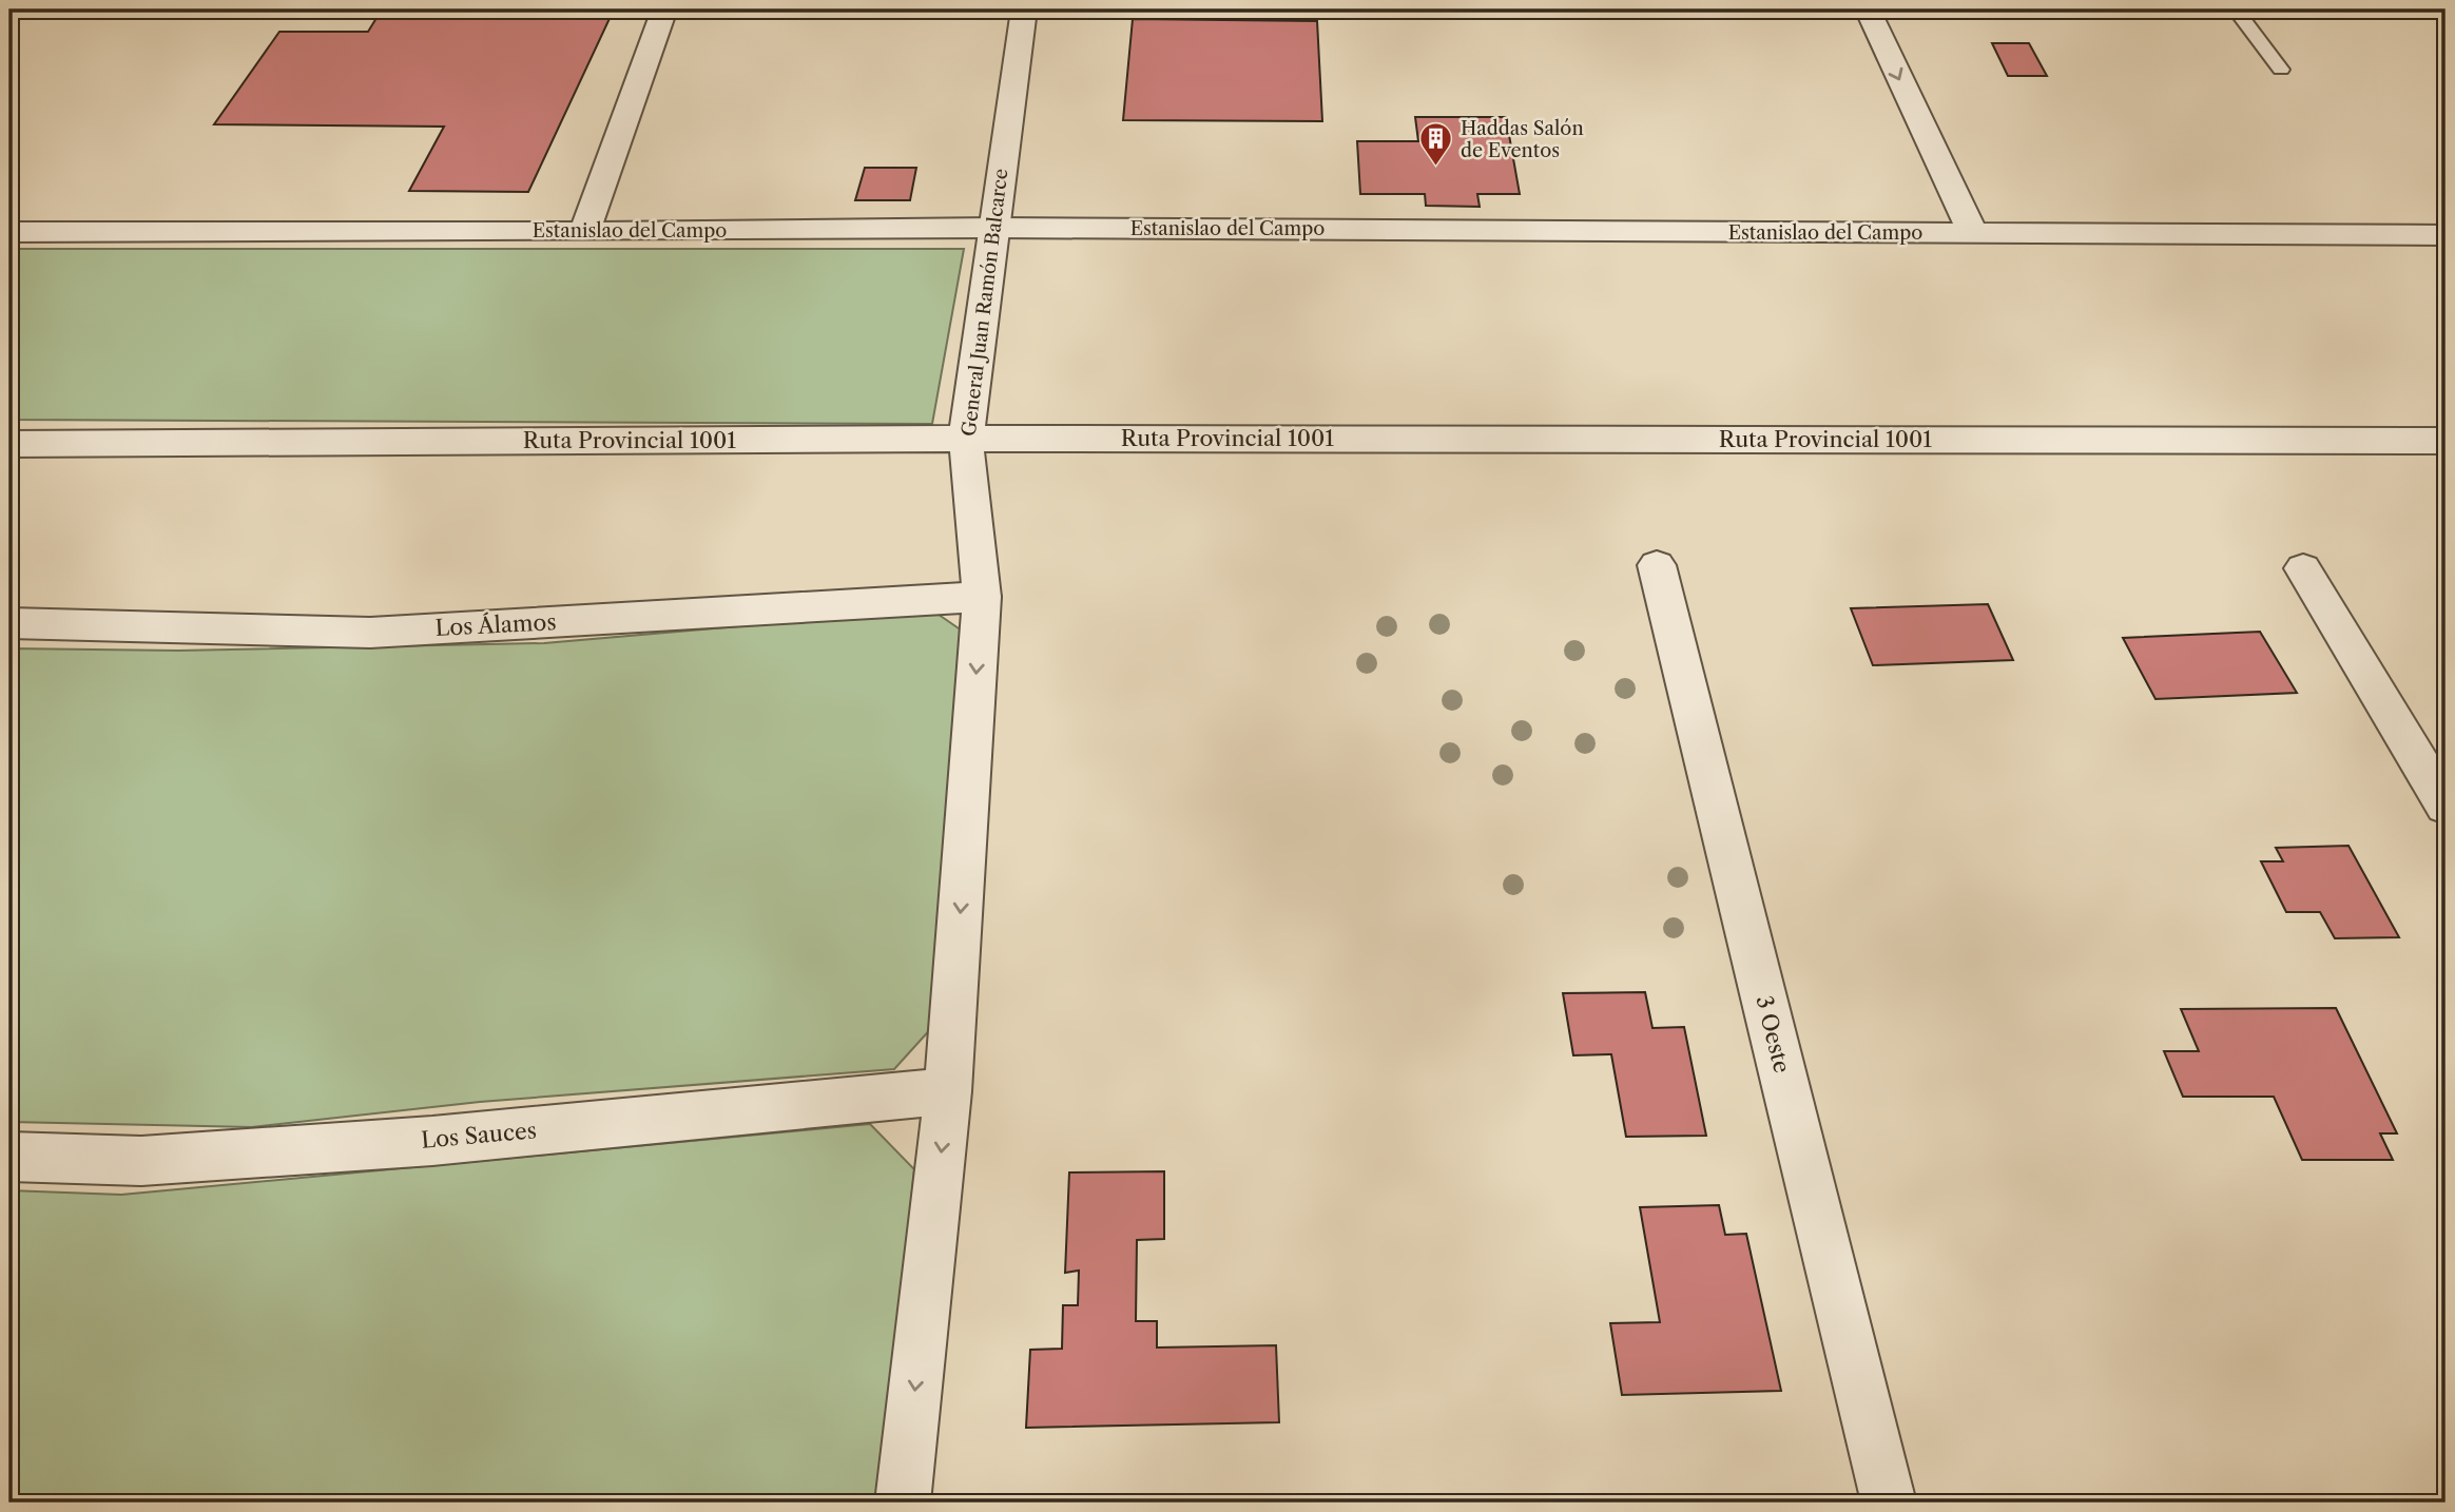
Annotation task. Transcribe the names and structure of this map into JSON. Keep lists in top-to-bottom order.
{
  "streets": {
    "street": [
      "Estanislao del Campo",
      "General Juan Ramón Balcarce",
      "Ruta Provincial 1001",
      "Los Álamos",
      "3 Oeste",
      "Los Sauces"
    ]
  },
  "crossings": [
    ["Estanislao del Campo", "General Juan Ramón Balcarce"],
    ["General Juan Ramón Balcarce", "Ruta Provincial 1001"],
    ["General Juan Ramón Balcarce", "Los Álamos"],
    ["General Juan Ramón Balcarce", "Los Sauces"]
  ],
  "one_way": ["General Juan Ramón Balcarce"],
  "places": {
    "building": ["Haddas Salón de Eventos"]
  }
}
